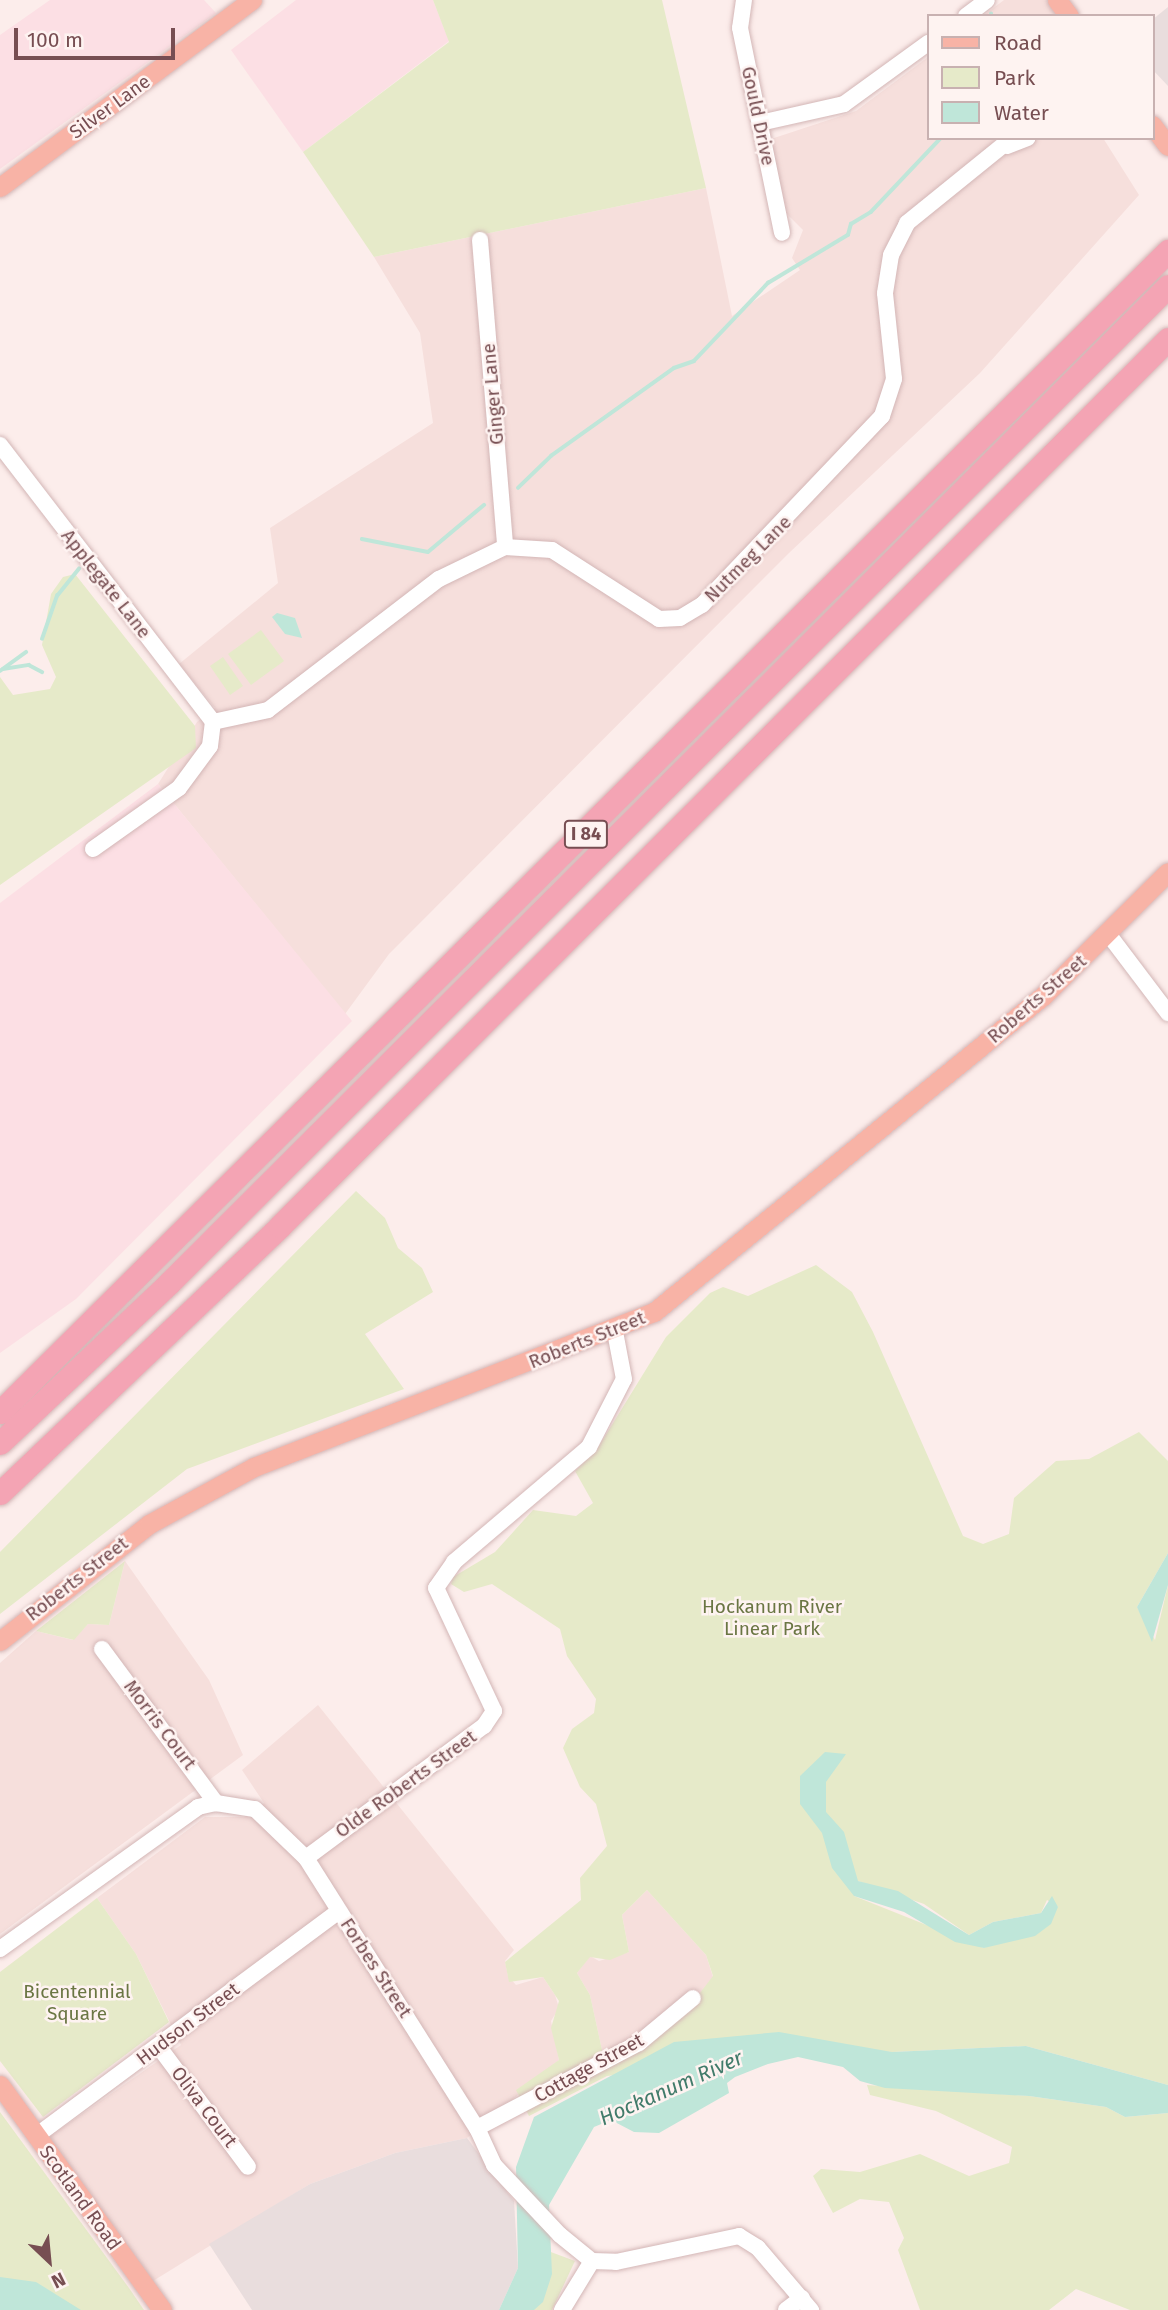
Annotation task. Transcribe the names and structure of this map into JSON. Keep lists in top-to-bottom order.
{
  "streets": {
    "highway": ["I 84"],
    "main road": ["Silver Lane", "Roberts Street", "Scotland Road"],
    "street": [
      "Gould Drive",
      "Ginger Lane",
      "Nutmeg Lane",
      "Applegate Lane",
      "Morris Court",
      "Olde Roberts Street",
      "Forbes Street",
      "Hudson Street",
      "Cottage Street",
      "Oliva Court"
    ]
  },
  "crossings": [
    ["Ginger Lane", "Nutmeg Lane"],
    ["Nutmeg Lane", "Applegate Lane"],
    ["Roberts Street", "Olde Roberts Street"],
    ["Morris Court", "Forbes Street"],
    ["Olde Roberts Street", "Forbes Street"],
    ["Forbes Street", "Hudson Street"],
    ["Forbes Street", "Cottage Street"],
    ["Hudson Street", "Oliva Court"],
    ["Hudson Street", "Scotland Road"]
  ],
  "water": ["Hockanum River"],
  "parks": ["Hockanum River Linear Park", "Bicentennial Square"],
  "legend": ["Road", "Park", "Water"],
  "scale_bar": "100 m",
  "north": "bottom right"
}
